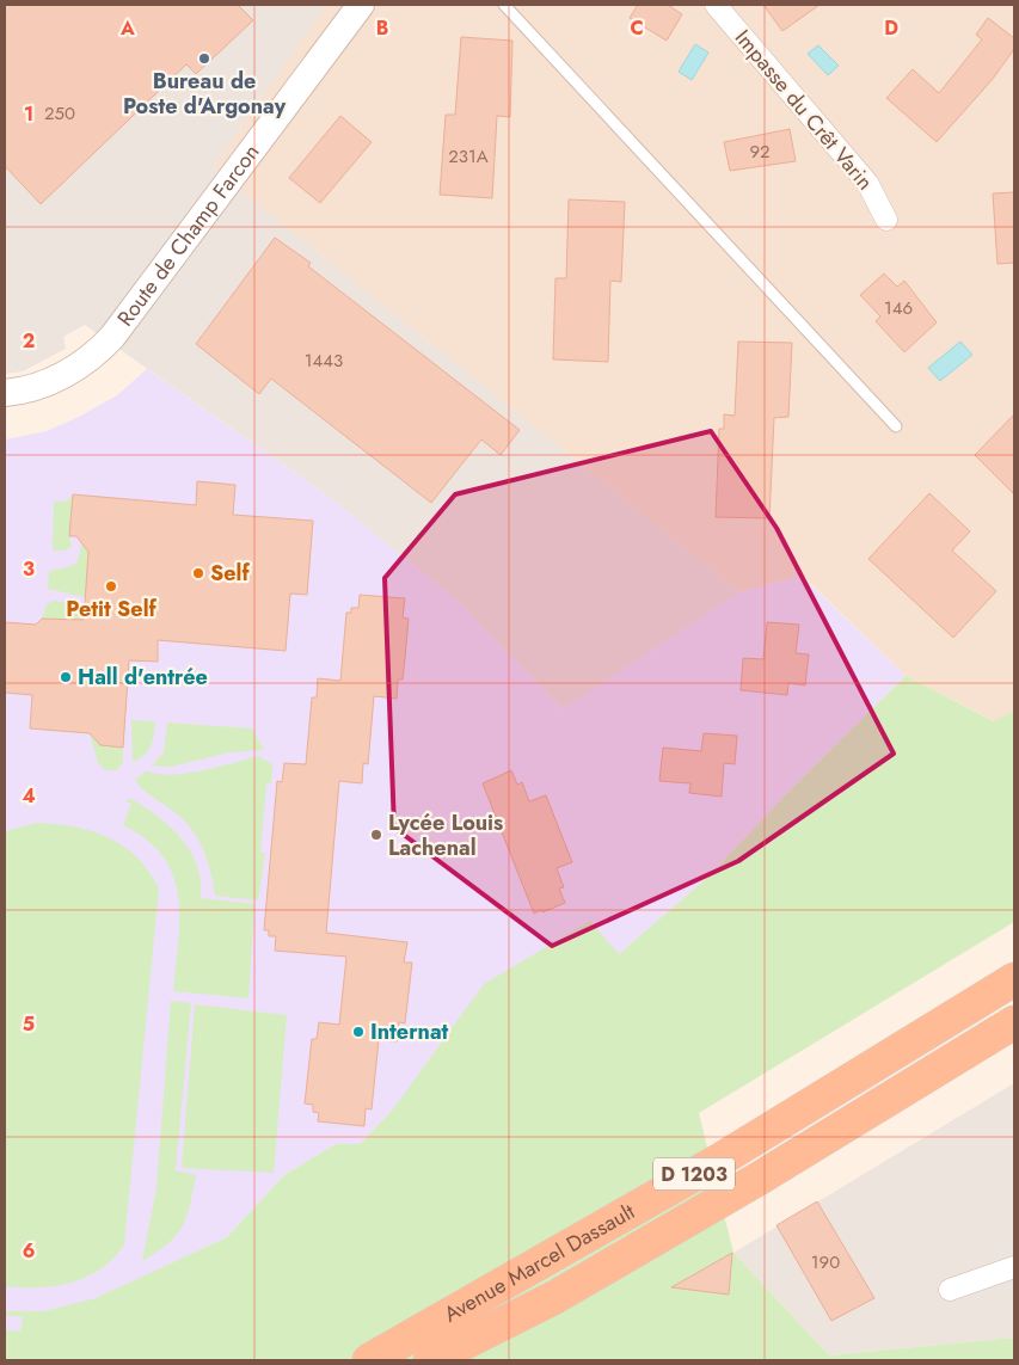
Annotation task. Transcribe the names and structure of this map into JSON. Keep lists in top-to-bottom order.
{
  "streets": {
    "highway": ["D 1203", "Avenue Marcel Dassault"],
    "street": ["Impasse du Crêt Varin", "Route de Champ Farcon"]
  },
  "crossings": [
    ["D 1203", "Avenue Marcel Dassault"]
  ],
  "places": [
    "Bureau de Poste d'Argonay",
    "Self",
    "Petit Self",
    "Hall d'entrée",
    "Lycée Louis Lachenal",
    "Internat"
  ],
  "house_numbers": [
    "250",
    "92",
    "231A",
    "146",
    "1443",
    "190"
  ],
  "grid": {
    "columns": [
      "A",
      "B",
      "C",
      "D"
    ],
    "rows": [
      "1",
      "2",
      "3",
      "4",
      "5",
      "6"
    ]
  }
}
